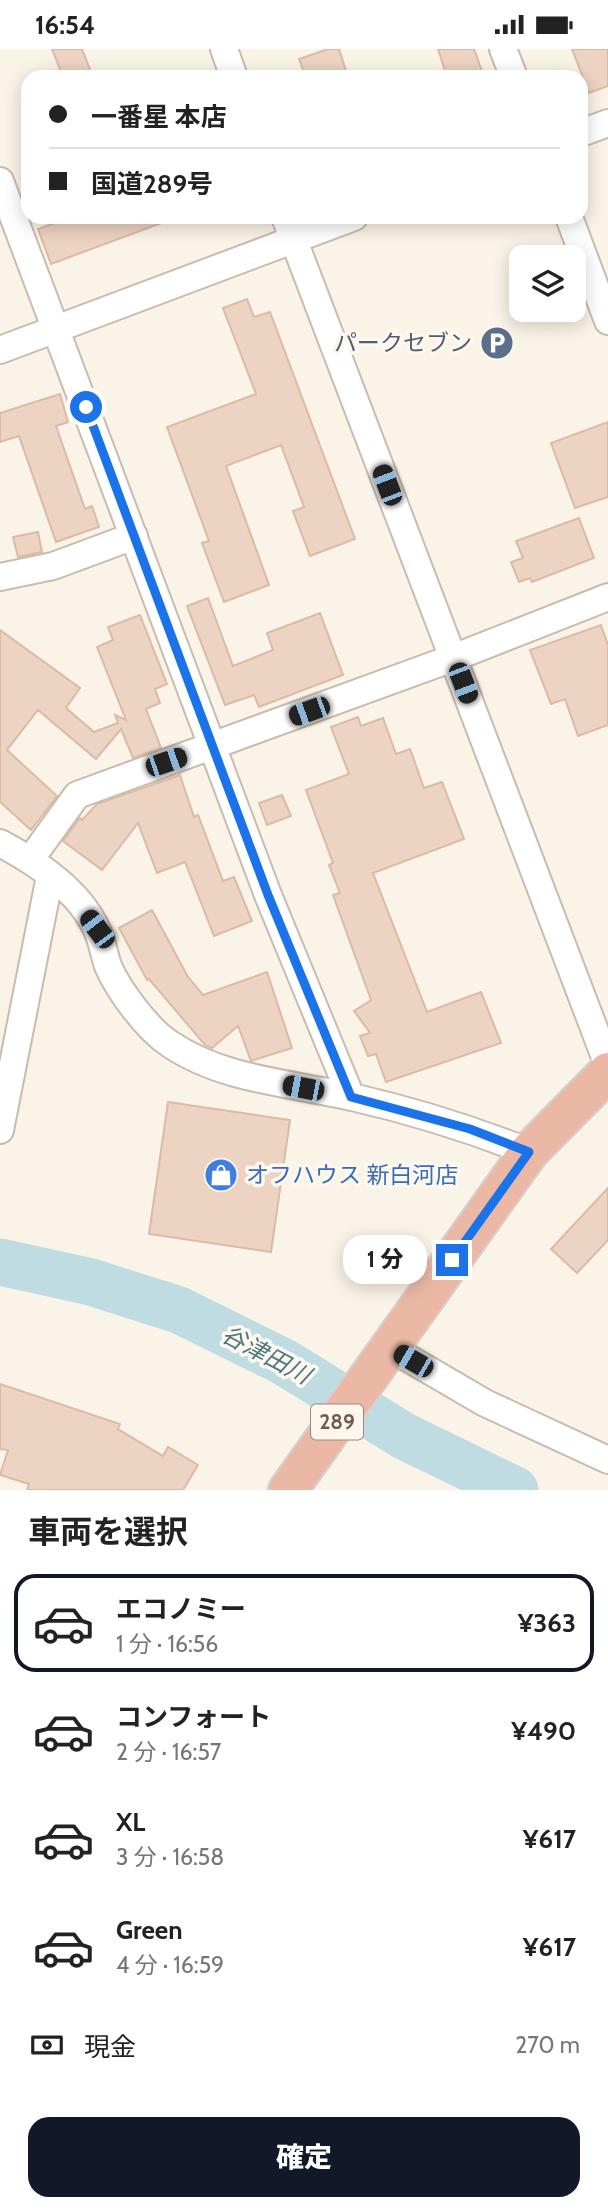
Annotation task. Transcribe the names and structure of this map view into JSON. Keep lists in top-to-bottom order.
{
  "streets": {
    "highway": ["289"]
  },
  "water": ["谷津田川"],
  "places": {
    "parking": ["パークセブン"],
    "shop": ["オフハウス 新白河店"]
  },
  "page": {
    "status": "16:54",
    "banner": ["一番星 本店", "国道289号"],
    "bubble": "1 分",
    "heading": "車両を選択",
    "list": [
      {
        "name": "エコノミー",
        "note": "1 分 · 16:56",
        "value": "¥363"
      },
      {
        "name": "コンフォート",
        "note": "2 分 · 16:57",
        "value": "¥490"
      },
      {
        "name": "XL",
        "note": "3 分 · 16:58",
        "value": "¥617"
      },
      {
        "name": "Green",
        "note": "4 分 · 16:59",
        "value": "¥617"
      }
    ],
    "pay": ["現金", "270 m"],
    "buttons": "確定"
  }
}
